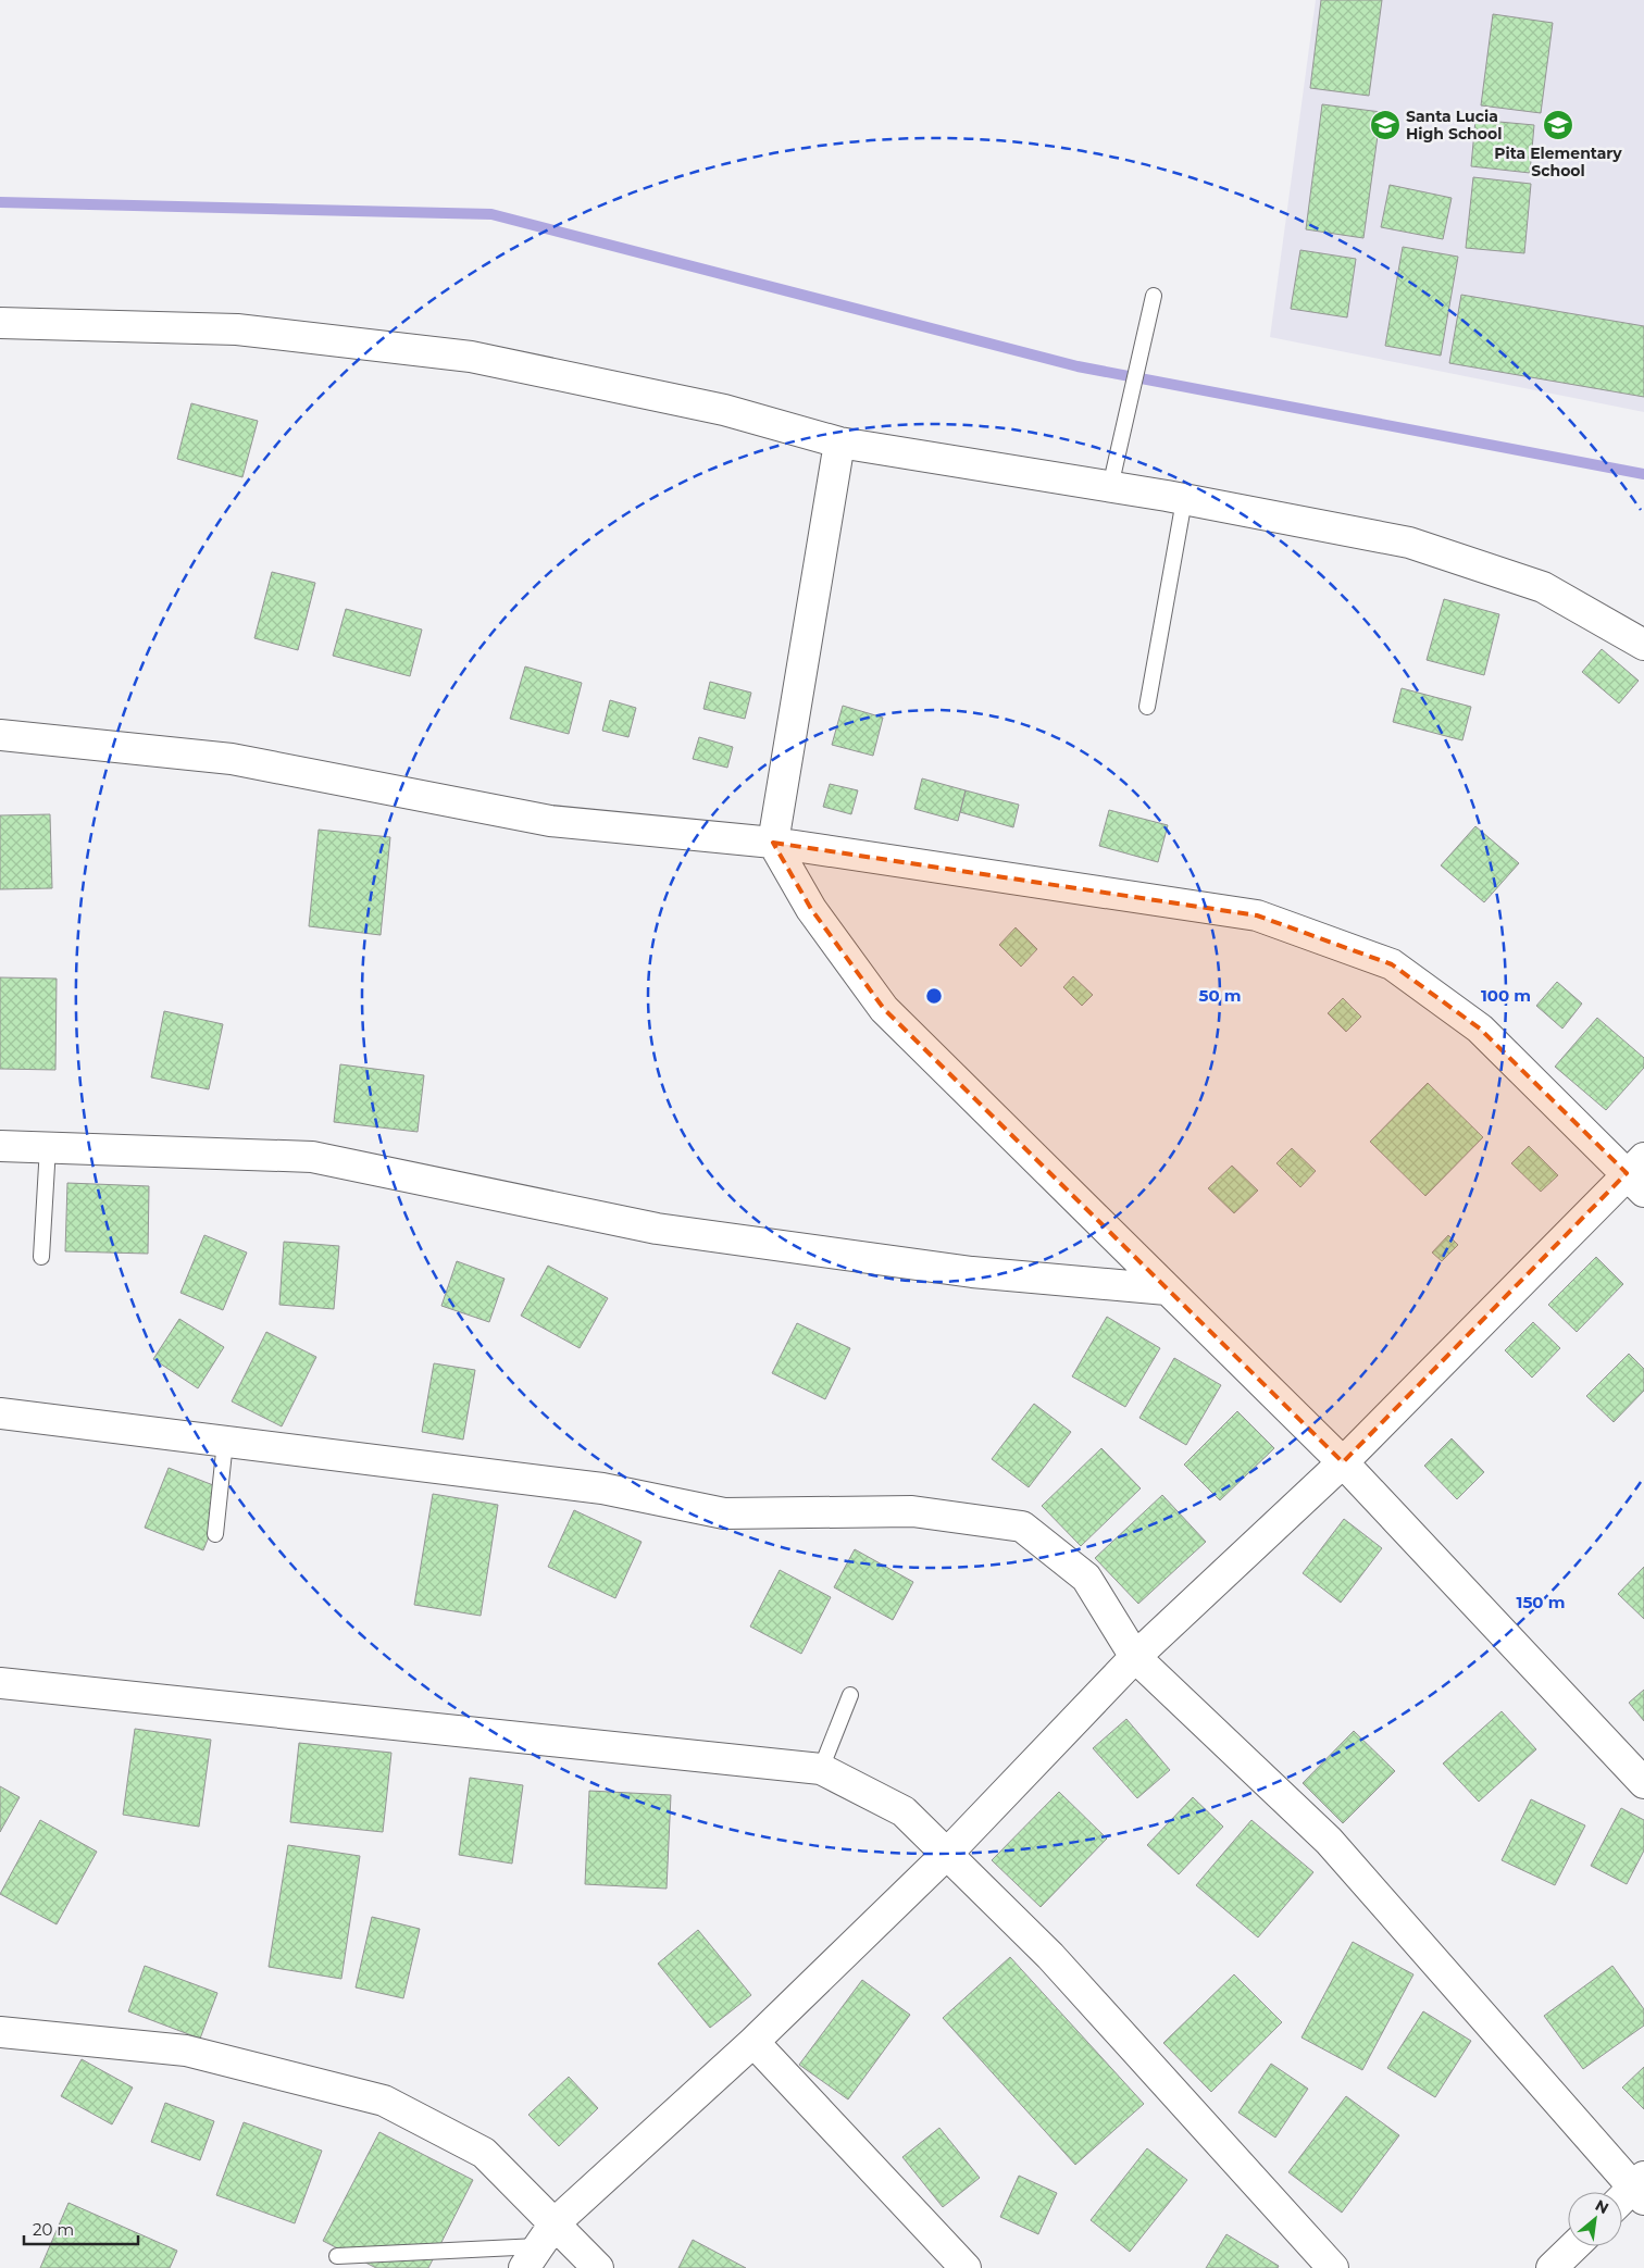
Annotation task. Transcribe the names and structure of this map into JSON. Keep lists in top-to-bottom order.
{
  "places": {
    "school or university": ["Santa Lucia High School", "Pita Elementary School"]
  },
  "scale_bar": "20 m",
  "north": "top right",
  "rings": ["50 m", "100 m", "150 m"]
}
